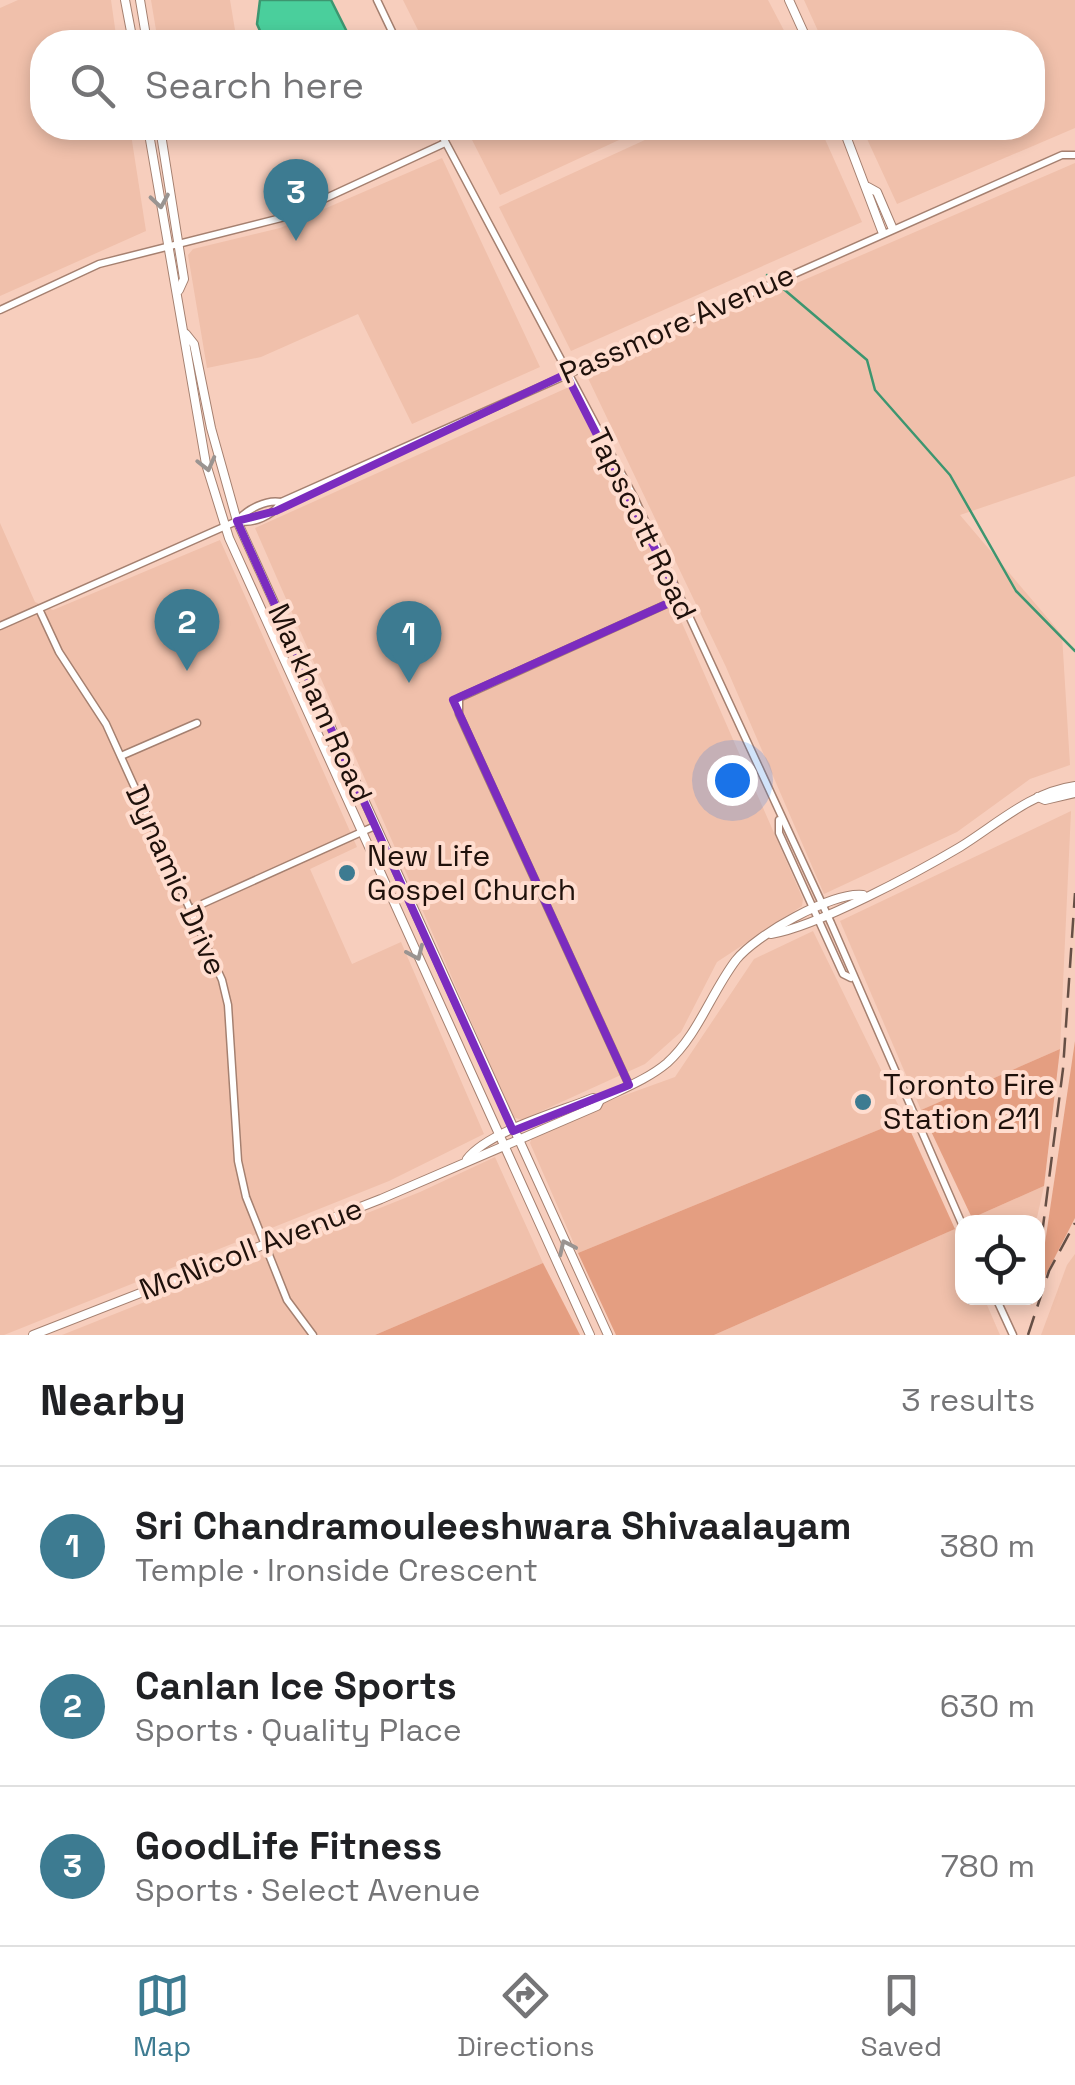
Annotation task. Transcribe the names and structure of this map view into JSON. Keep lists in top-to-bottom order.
{
  "streets": {
    "main road": ["Markham Road", "McNicoll Avenue"],
    "street": ["Passmore Avenue", "Tapscott Road", "Dynamic Drive"]
  },
  "crossings": [
    ["Passmore Avenue", "Tapscott Road"],
    ["Passmore Avenue", "Markham Road"],
    ["Passmore Avenue", "Dynamic Drive"],
    ["Tapscott Road", "McNicoll Avenue"],
    ["Markham Road", "McNicoll Avenue"],
    ["Dynamic Drive", "McNicoll Avenue"]
  ],
  "places": ["New Life Gospel Church", "Toronto Fire Station 211"],
  "page": {
    "search": "Search here",
    "pins": ["3", "2", "1"],
    "heading": ["Nearby", "3 results"],
    "list": [
      {
        "mark": "1",
        "name": "Sri Chandramouleeshwara Shivaalayam",
        "note": "Temple · Ironside Crescent",
        "value": "380 m"
      },
      {
        "mark": "2",
        "name": "Canlan Ice Sports",
        "note": "Sports · Quality Place",
        "value": "630 m"
      },
      {
        "mark": "3",
        "name": "GoodLife Fitness",
        "note": "Sports · Select Avenue",
        "value": "780 m"
      }
    ],
    "nav": ["Map", "Directions", "Saved"]
  }
}
